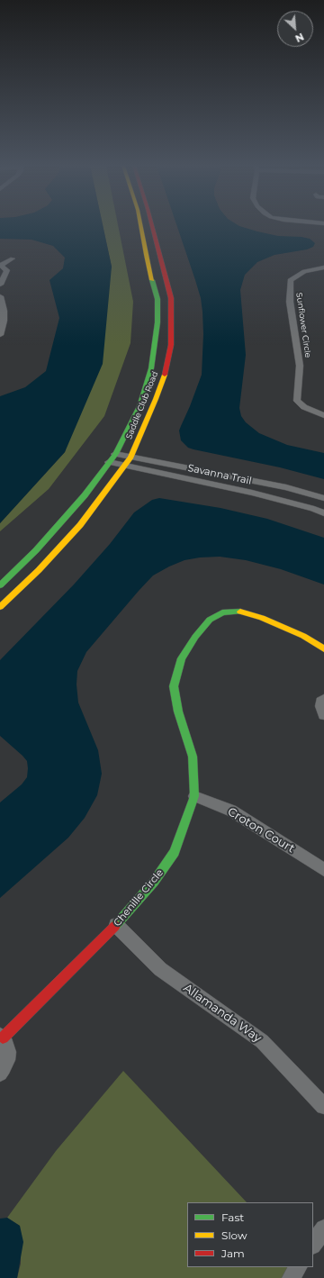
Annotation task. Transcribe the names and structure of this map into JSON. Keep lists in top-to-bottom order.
{
  "streets": {
    "street": [
      "Sunflower Circle",
      "Saddle Club Road",
      "Savanna Trail",
      "Croton Court",
      "Chenille Circle",
      "Allamanda Way"
    ]
  },
  "crossings": [
    ["Saddle Club Road", "Savanna Trail"],
    ["Croton Court", "Chenille Circle"],
    ["Chenille Circle", "Allamanda Way"]
  ],
  "legend": ["Fast", "Slow", "Jam"],
  "north": "bottom right"
}
